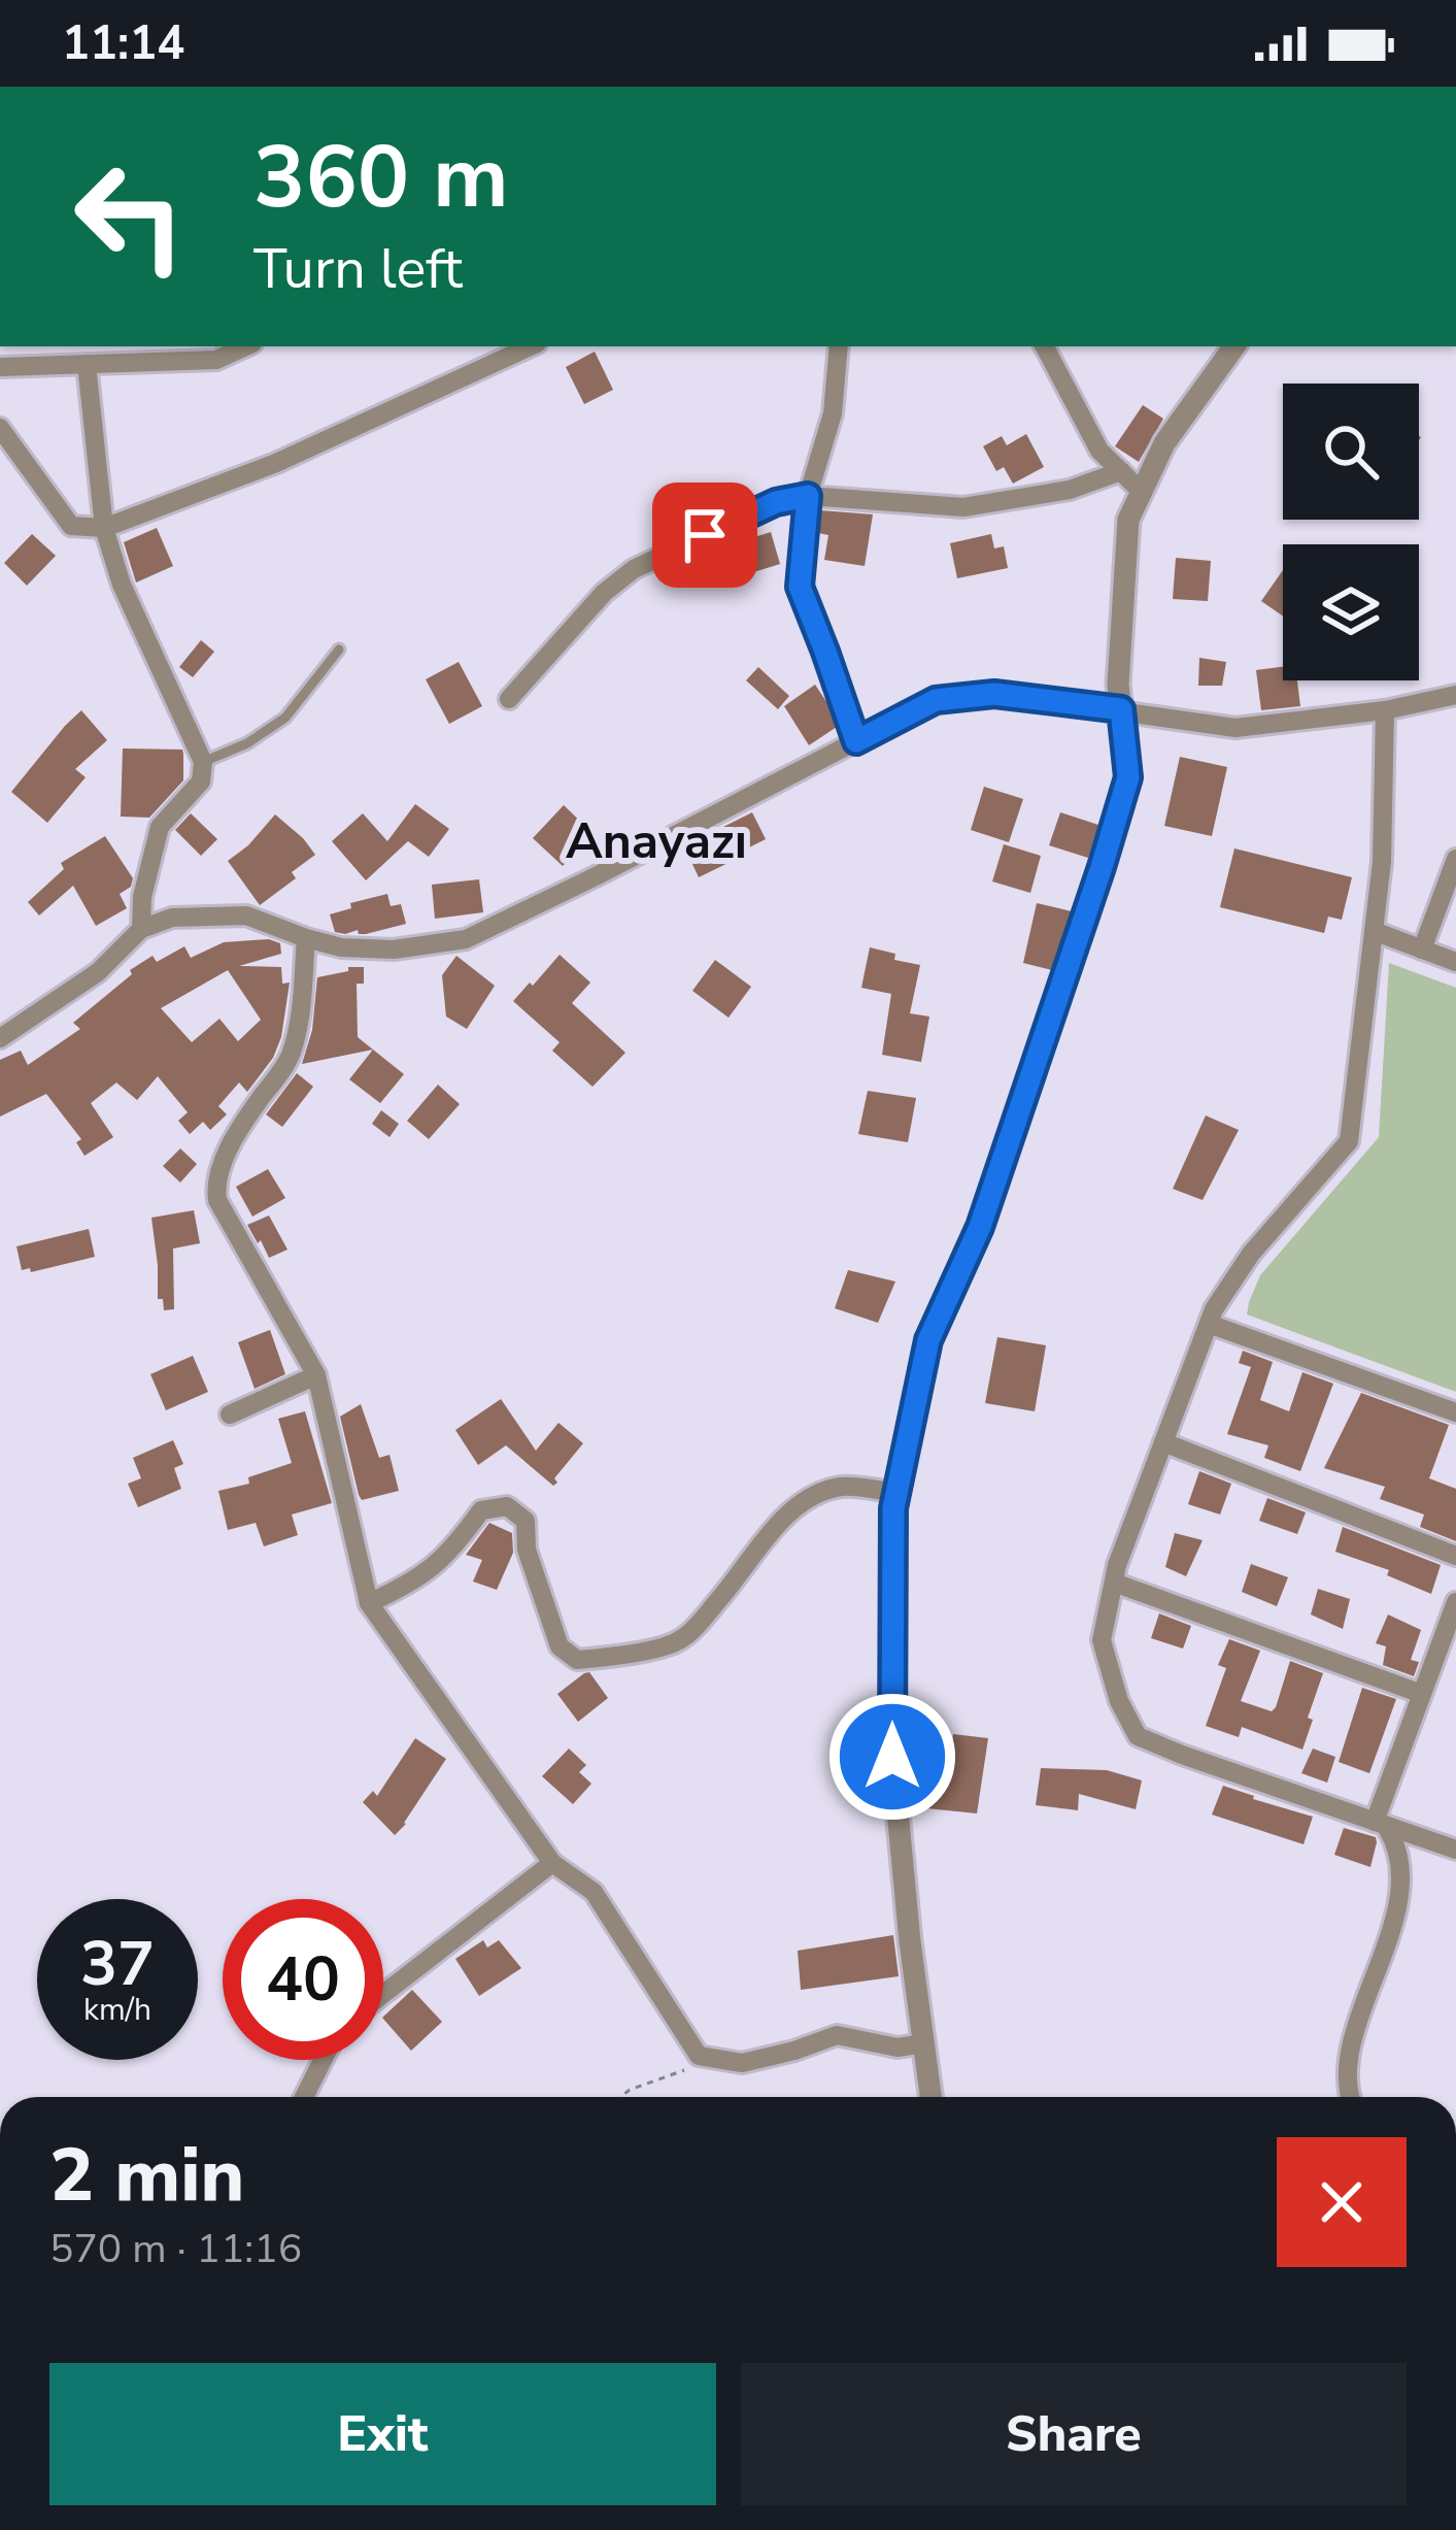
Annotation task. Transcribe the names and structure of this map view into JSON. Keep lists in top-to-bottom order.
{
  "districts": ["Anayazı"],
  "page": {
    "status": "11:14",
    "turn": ["360 m", "Turn left"],
    "speed": "37 km/h",
    "limit": "40",
    "heading": ["2 min", "570 m · 11:16"],
    "buttons": ["Exit", "Share"]
  }
}
